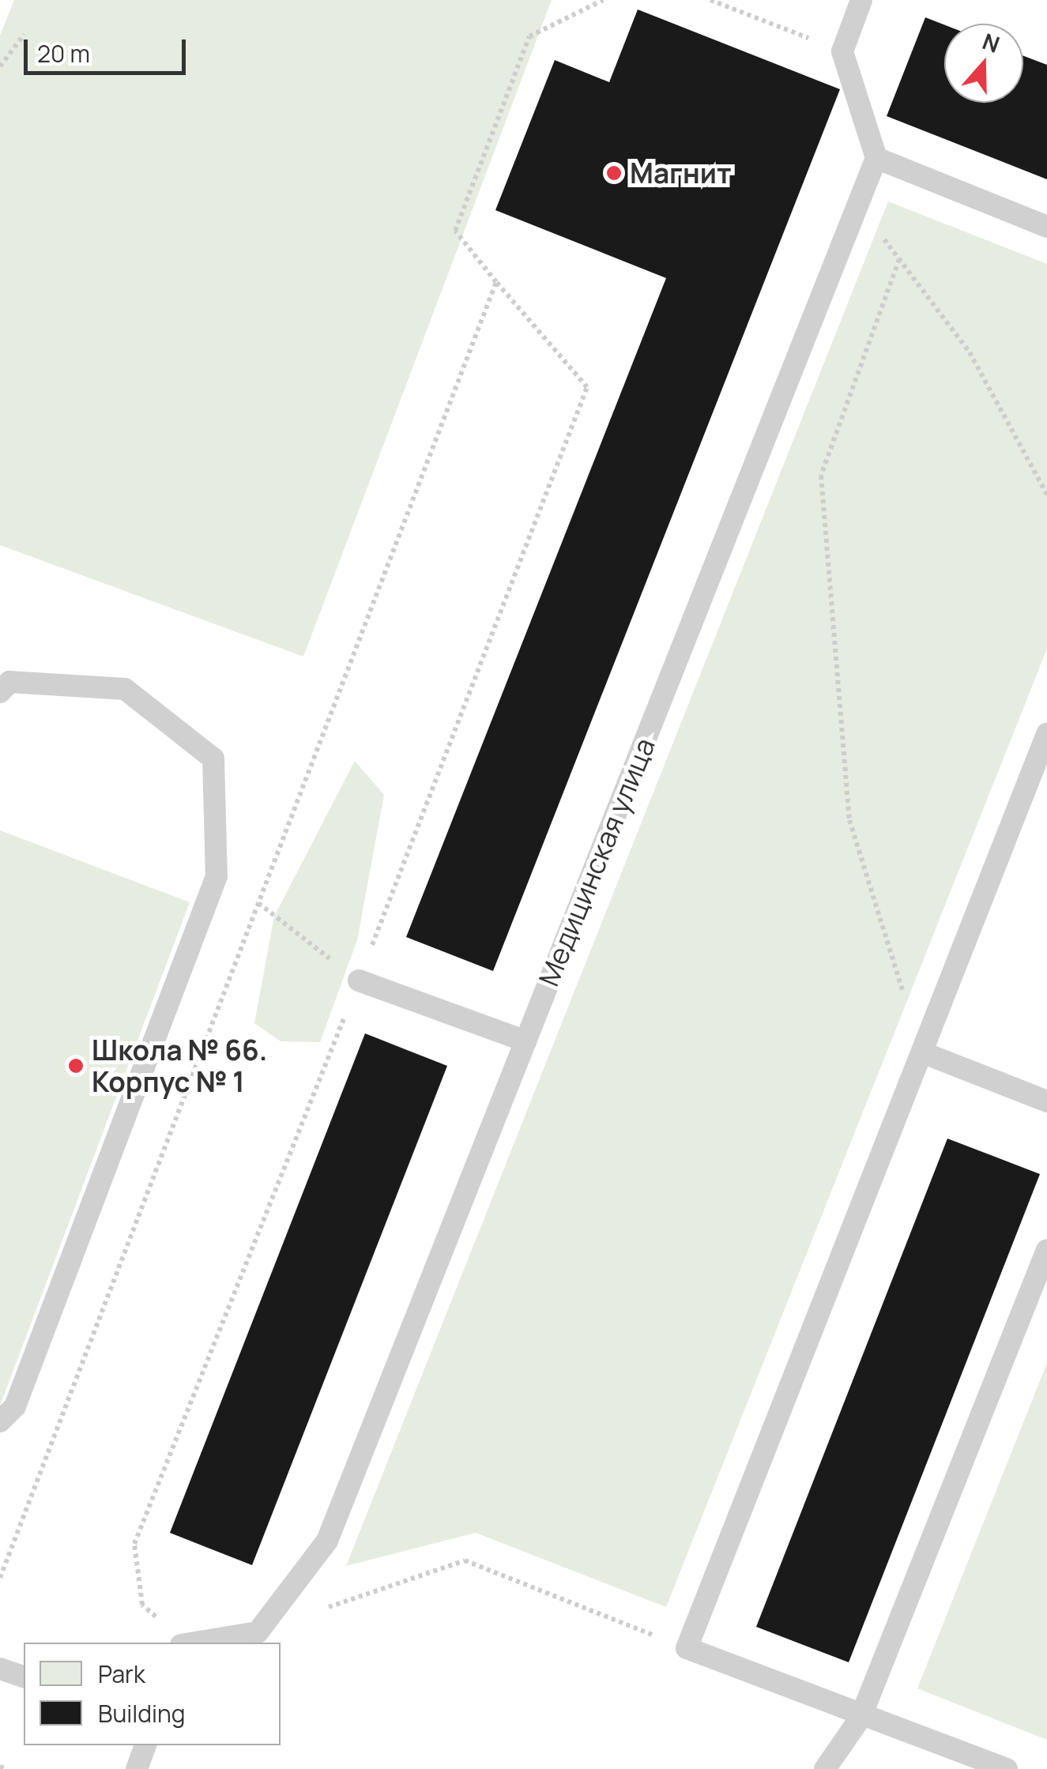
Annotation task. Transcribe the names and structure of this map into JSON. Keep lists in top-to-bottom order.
{
  "streets": {
    "lane": ["Медицинская улица"]
  },
  "places": ["Магнит", "Школа № 66. Корпус № 1"],
  "legend": ["Park", "Building"],
  "scale_bar": "20 m",
  "north": "top"
}
